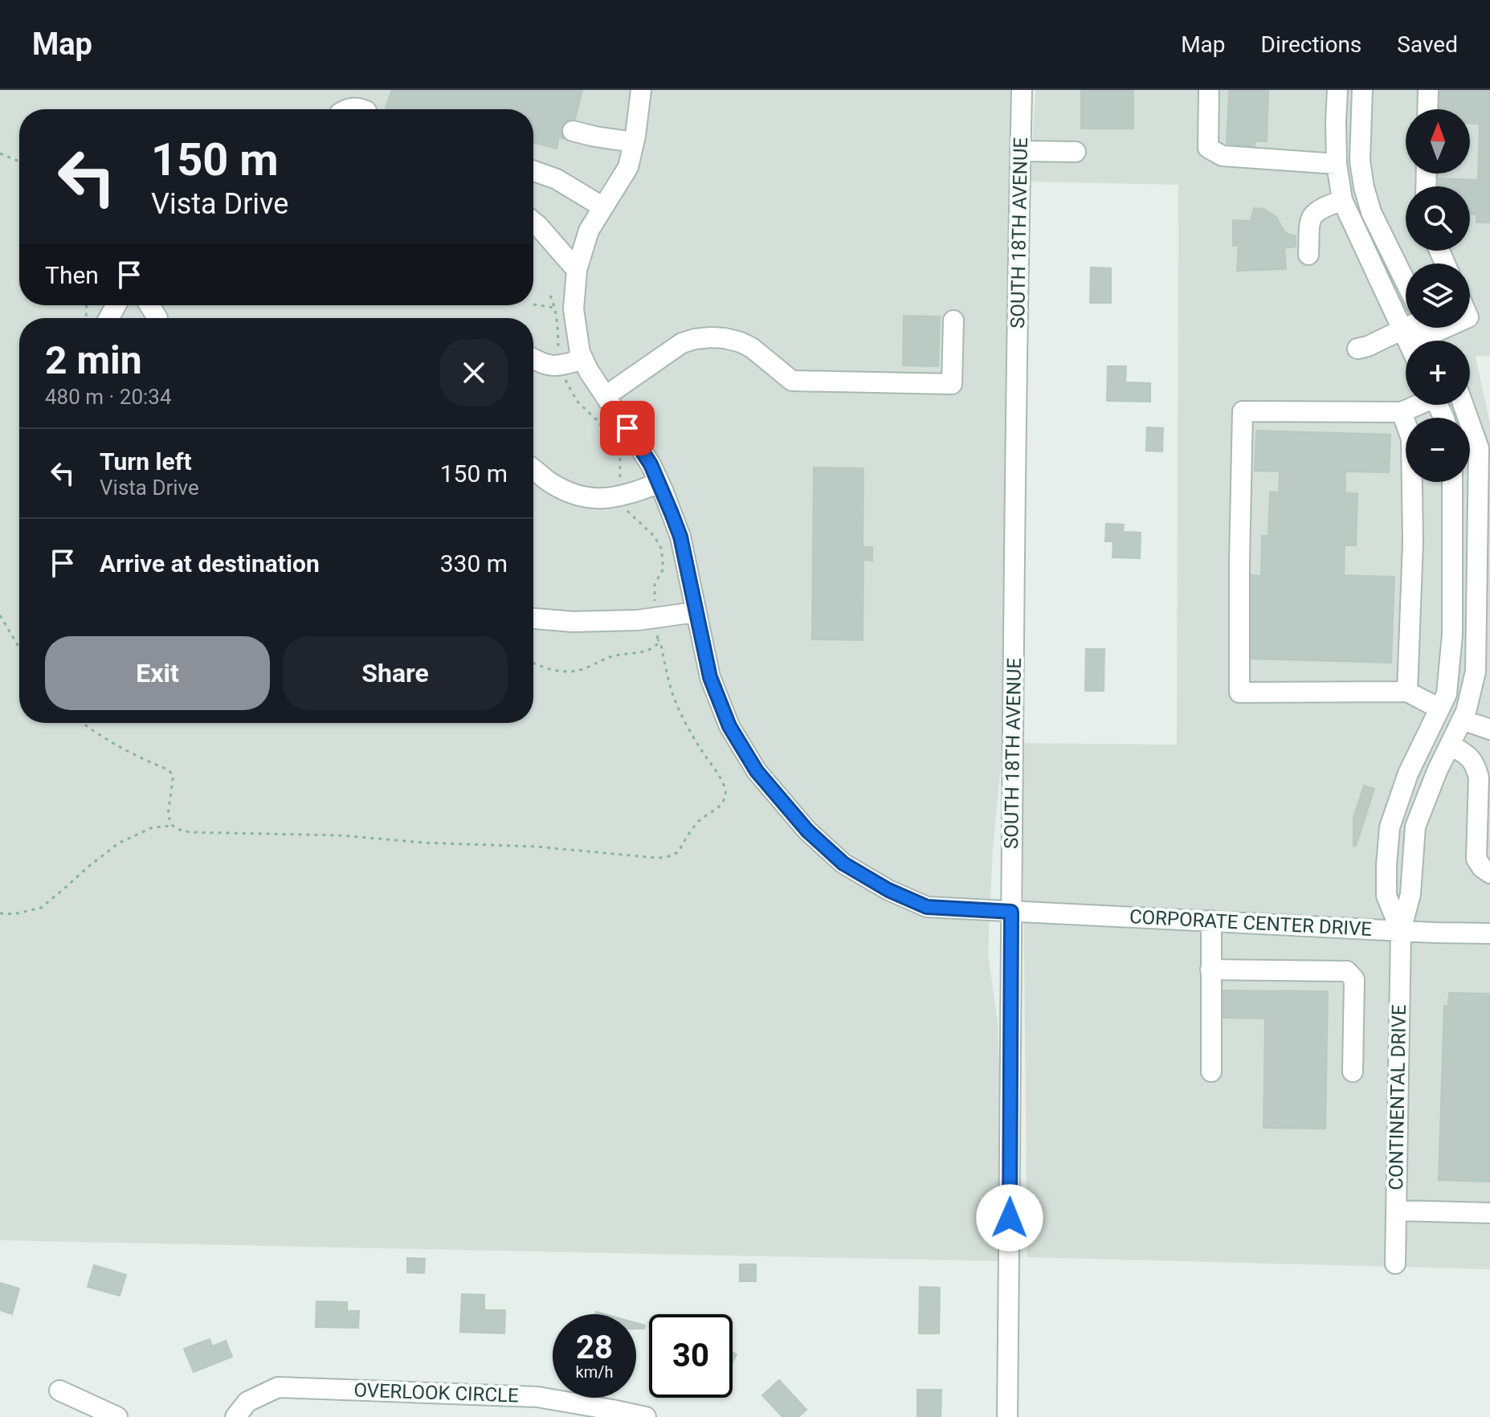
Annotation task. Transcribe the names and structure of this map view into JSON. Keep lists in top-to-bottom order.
{
  "streets": {
    "street": [
      "SOUTH 18TH AVENUE",
      "CORPORATE CENTER DRIVE",
      "CONTINENTAL DRIVE",
      "OVERLOOK CIRCLE"
    ]
  },
  "crossings": [
    ["SOUTH 18TH AVENUE", "CORPORATE CENTER DRIVE"],
    ["CORPORATE CENTER DRIVE", "CONTINENTAL DRIVE"]
  ],
  "north": "top",
  "page": {
    "header": "Map",
    "nav": ["Map", "Directions", "Saved"],
    "map_buttons": ["+", "−"],
    "turn": ["150 m", "Vista Drive"],
    "then": "Then",
    "heading": ["2 min", "480 m · 20:34"],
    "list": [
      {
        "name": "Turn left",
        "note": "Vista Drive",
        "value": "150 m"
      },
      {
        "name": "Arrive at destination",
        "value": "330 m"
      }
    ],
    "buttons": ["Exit", "Share"],
    "speed": "28 km/h",
    "limit": "30"
  }
}
